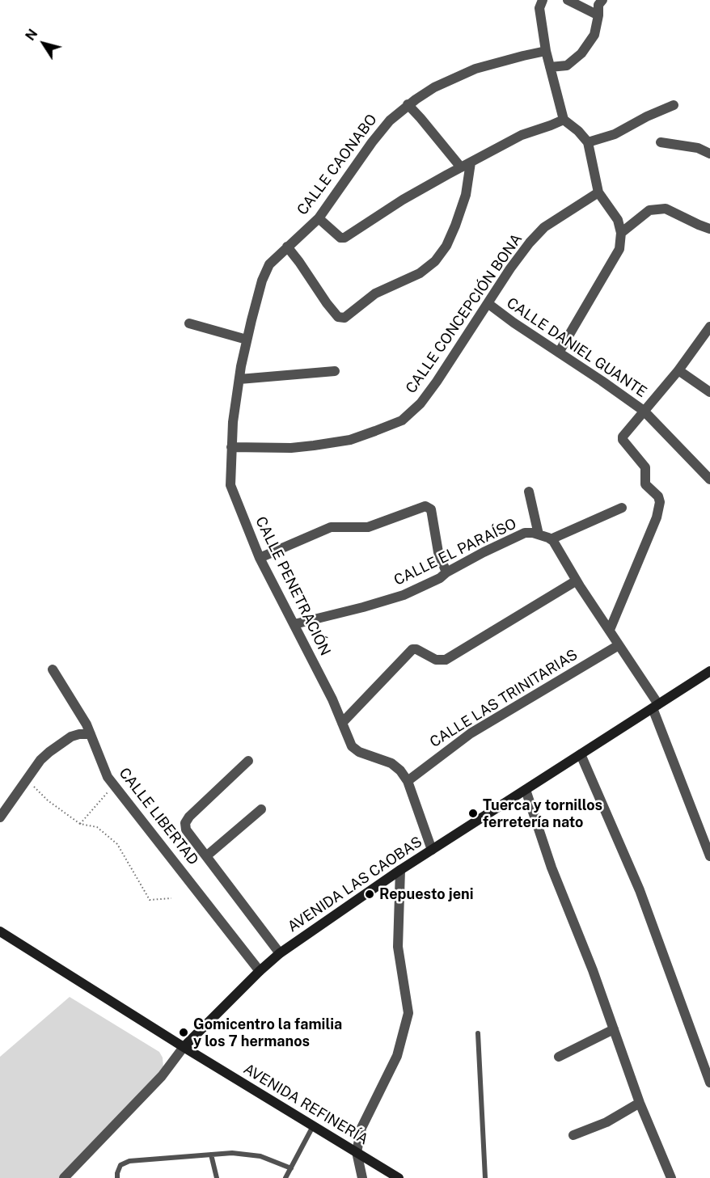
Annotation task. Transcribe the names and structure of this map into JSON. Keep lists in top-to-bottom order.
{
  "streets": {
    "street": [
      "CALLE CAONABO",
      "CALLE CONCEPCIÓN BONA",
      "CALLE DANIEL GUANTE",
      "CALLE EL PARAÍSO",
      "CALLE PENETRACIÓN",
      "CALLE LAS TRINITARIAS",
      "CALLE LIBERTAD",
      "AVENIDA LAS CAOBAS",
      "AVENIDA REFINERÍA"
    ]
  },
  "crossings": [
    ["CALLE CAONABO", "CALLE PENETRACIÓN"],
    ["CALLE CONCEPCIÓN BONA", "CALLE DANIEL GUANTE"],
    ["CALLE CONCEPCIÓN BONA", "CALLE PENETRACIÓN"],
    ["CALLE EL PARAÍSO", "CALLE PENETRACIÓN"],
    ["CALLE PENETRACIÓN", "CALLE LAS TRINITARIAS"],
    ["CALLE PENETRACIÓN", "AVENIDA LAS CAOBAS"],
    ["CALLE LIBERTAD", "AVENIDA LAS CAOBAS"],
    ["AVENIDA LAS CAOBAS", "AVENIDA REFINERÍA"]
  ],
  "places": ["Tuerca y tornillos ferretería nato", "Repuesto jeni", "Gomicentro la familia y los 7 hermanos"],
  "north": "top left"
}
